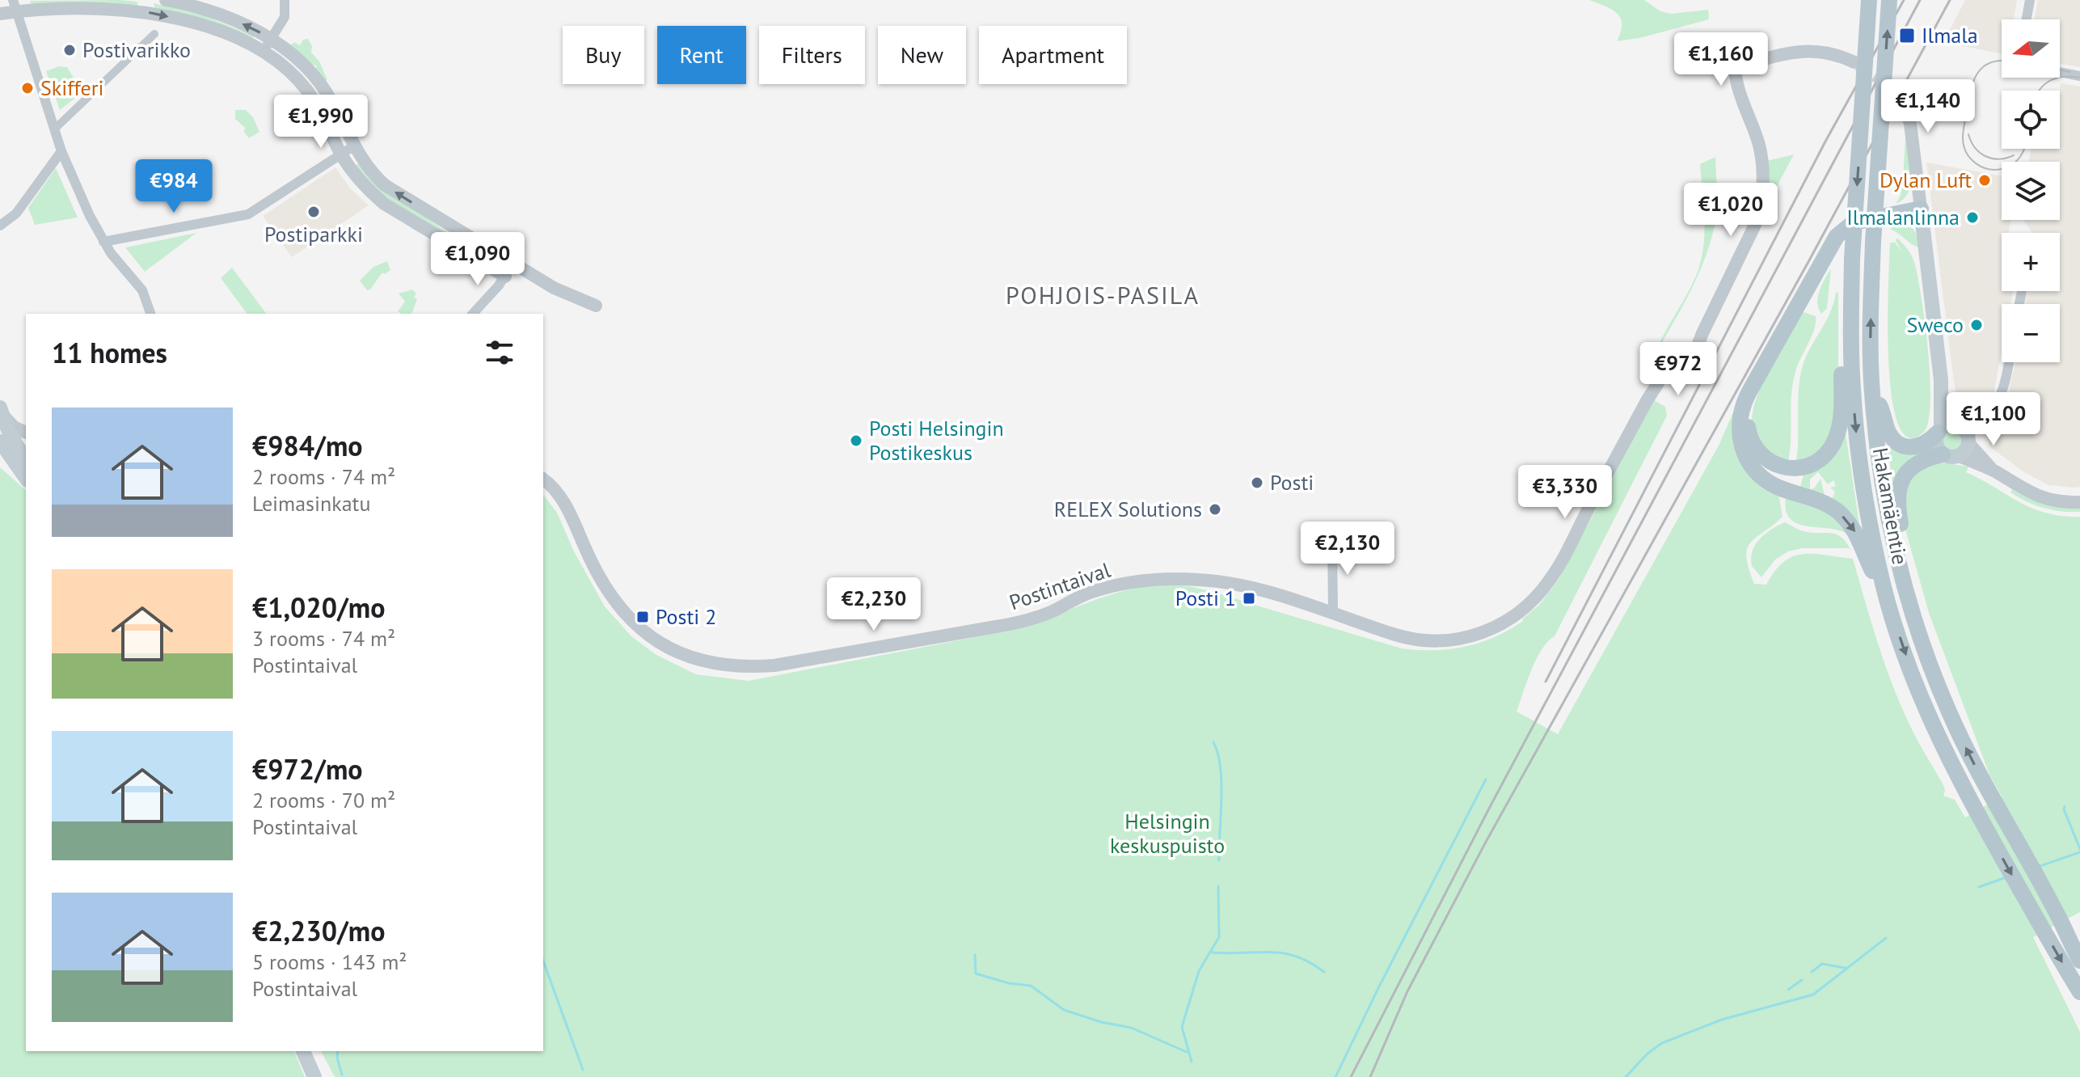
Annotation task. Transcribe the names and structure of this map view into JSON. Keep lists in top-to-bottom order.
{
  "streets": {
    "main road": ["Hakamäentie"],
    "street": ["Postintaival"]
  },
  "districts": ["POHJOIS-PASILA"],
  "parks": ["Helsingin keskuspuisto"],
  "places": {
    "transit": ["Ilmala", "Posti 1", "Posti 2"],
    "other": [
      "Postivarikko",
      "Skifferi",
      "Dylan Luft",
      "Postiparkki",
      "Ilmalanlinna",
      "Sweco",
      "Posti Helsingin Postikeskus",
      "Posti",
      "RELEX Solutions"
    ]
  },
  "north": "left",
  "page": {
    "map_buttons": ["+", "−"],
    "chip": [
      "Buy",
      "Rent",
      "Filters",
      "New",
      "Apartment"
    ],
    "price": [
      "€1,160",
      "€1,140",
      "€1,990",
      "€984",
      "€1,020",
      "€1,090",
      "€972",
      "€1,100",
      "€3,330",
      "€2,130",
      "€2,230"
    ],
    "heading": "11 homes",
    "list": [
      {
        "name": "€984/mo",
        "note": "2 rooms · 74 m² · Leimasinkatu"
      },
      {
        "name": "€1,020/mo",
        "note": "3 rooms · 74 m² · Postintaival"
      },
      {
        "name": "€972/mo",
        "note": "2 rooms · 70 m² · Postintaival"
      },
      {
        "name": "€2,230/mo",
        "note": "5 rooms · 143 m² · Postintaival"
      }
    ]
  }
}
